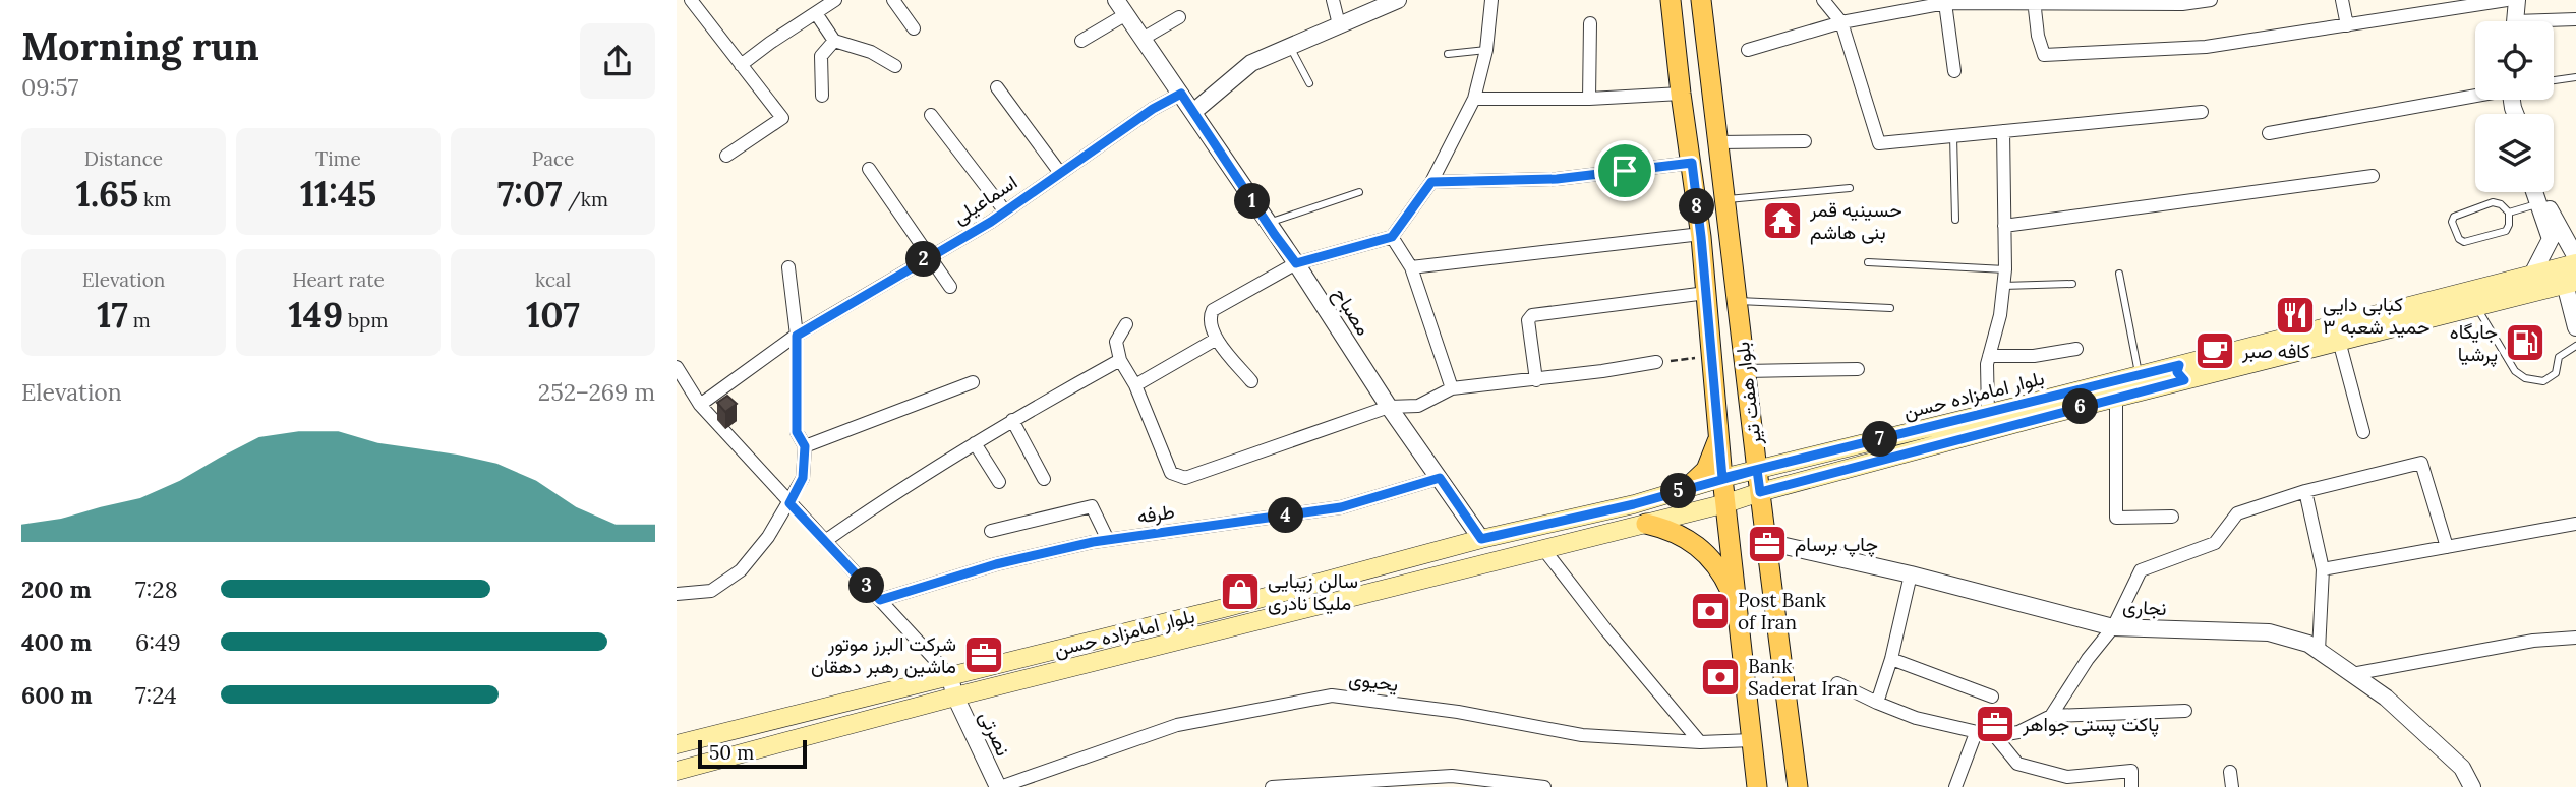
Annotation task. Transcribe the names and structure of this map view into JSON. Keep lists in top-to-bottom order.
{
  "streets": {
    "main road": ["بلوار هفت تیر", "بلوار امامزاده حسن"],
    "street": [
      "اسماعیلی",
      "مصباح",
      "طرفه",
      "نجاری",
      "یحیوی",
      "نصرتی"
    ]
  },
  "crossings": [
    ["اسماعیلی", "مصباح"],
    ["مصباح", "بلوار امامزاده حسن"],
    ["مصباح", "طرفه"],
    ["بلوار هفت تیر", "بلوار امامزاده حسن"],
    ["بلوار هفت تیر", "نجاری"],
    ["بلوار هفت تیر", "یحیوی"],
    ["بلوار امامزاده حسن", "نصرتی"],
    ["یحیوی", "نصرتی"]
  ],
  "places": {
    "temple": ["حسینیه قمر بنی هاشم"],
    "restaurant": ["کبابی دایی حمید شعبه ۳"],
    "fuel station": ["جایگاه پرشیا"],
    "cafe": ["کافه صبر"],
    "office": ["چاپ برسام", "شرکت البرز موتور ماشین رهبر دهقان", "پاکت پستی جواهر"],
    "shop": ["سالن زیبایی ملیکا نادری"],
    "bank": ["Post Bank of Iran", "Bank Saderat Iran"]
  },
  "scale_bar": "50 m",
  "page": {
    "heading": ["Morning run", "09:57"],
    "stats": [
      ["Distance", "1.65 km"],
      ["Time", "11:45"],
      ["Pace", "7:07 /km"],
      ["Elevation", "17 m"],
      ["Heart rate", "149 bpm"],
      ["kcal", "107"]
    ],
    "pins": [
      "1",
      "8",
      "2",
      "6",
      "7",
      "5",
      "4",
      "3"
    ],
    "chart": ["Elevation", "252–269 m"],
    "list": [
      {
        "name": "200 m",
        "note": "7:28"
      },
      {
        "name": "400 m",
        "note": "6:49"
      },
      {
        "name": "600 m",
        "note": "7:24"
      }
    ],
    "scale": "50 m"
  }
}
